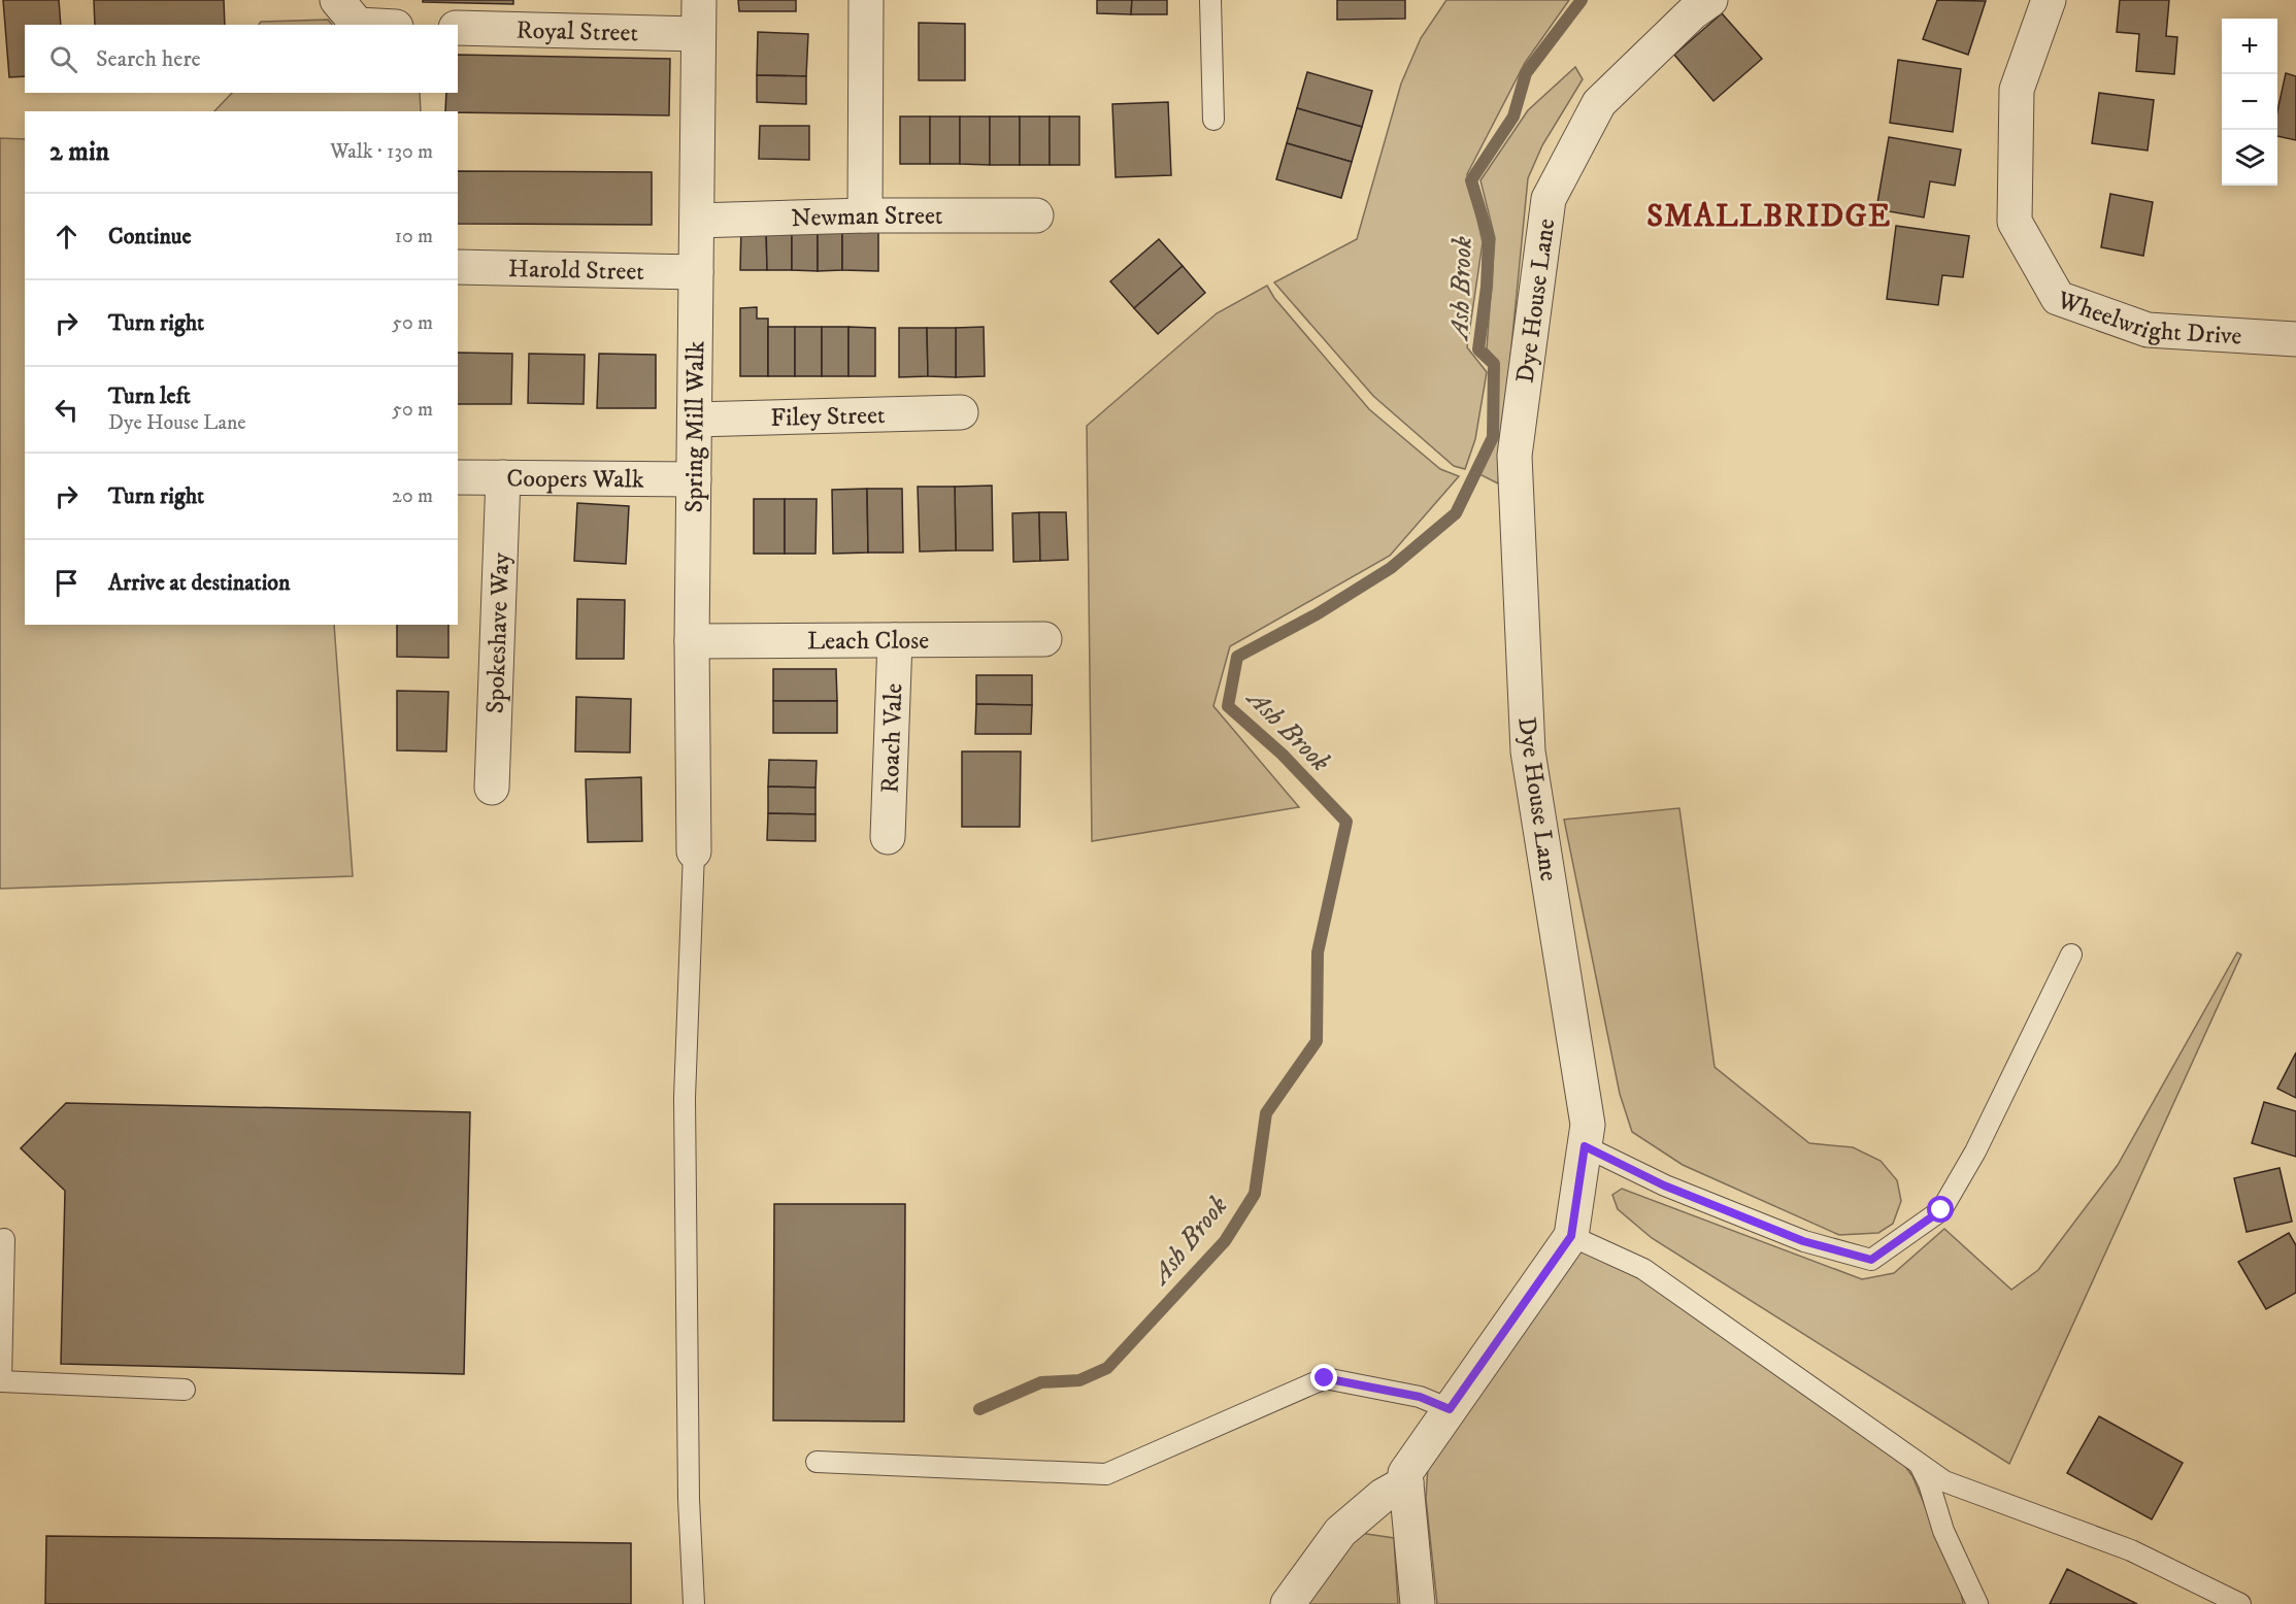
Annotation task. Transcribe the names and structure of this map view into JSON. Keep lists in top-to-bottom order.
{
  "streets": {
    "street": [
      "Royal Street",
      "Newman Street",
      "Harold Street",
      "Dye House Lane",
      "Wheelwright Drive",
      "Filey Street",
      "Spring Mill Walk",
      "Coopers Walk",
      "Spokeshave Way",
      "Leach Close",
      "Roach Vale"
    ]
  },
  "crossings": [
    ["Royal Street", "Spring Mill Walk"],
    ["Newman Street", "Spring Mill Walk"],
    ["Harold Street", "Spring Mill Walk"],
    ["Filey Street", "Spring Mill Walk"],
    ["Spring Mill Walk", "Coopers Walk"],
    ["Spring Mill Walk", "Leach Close"],
    ["Coopers Walk", "Spokeshave Way"],
    ["Leach Close", "Roach Vale"]
  ],
  "districts": ["SMALLBRIDGE"],
  "water": ["Ash Brook"],
  "page": {
    "map_buttons": ["+", "−"],
    "search": "Search here",
    "heading": ["2 min", "Walk · 130 m"],
    "list": [
      ["Continue", "10 m"],
      ["Turn right", "50 m"],
      ["Turn left", "Dye House Lane", "50 m"],
      ["Turn right", "20 m"],
      "Arrive at destination"
    ]
  }
}
